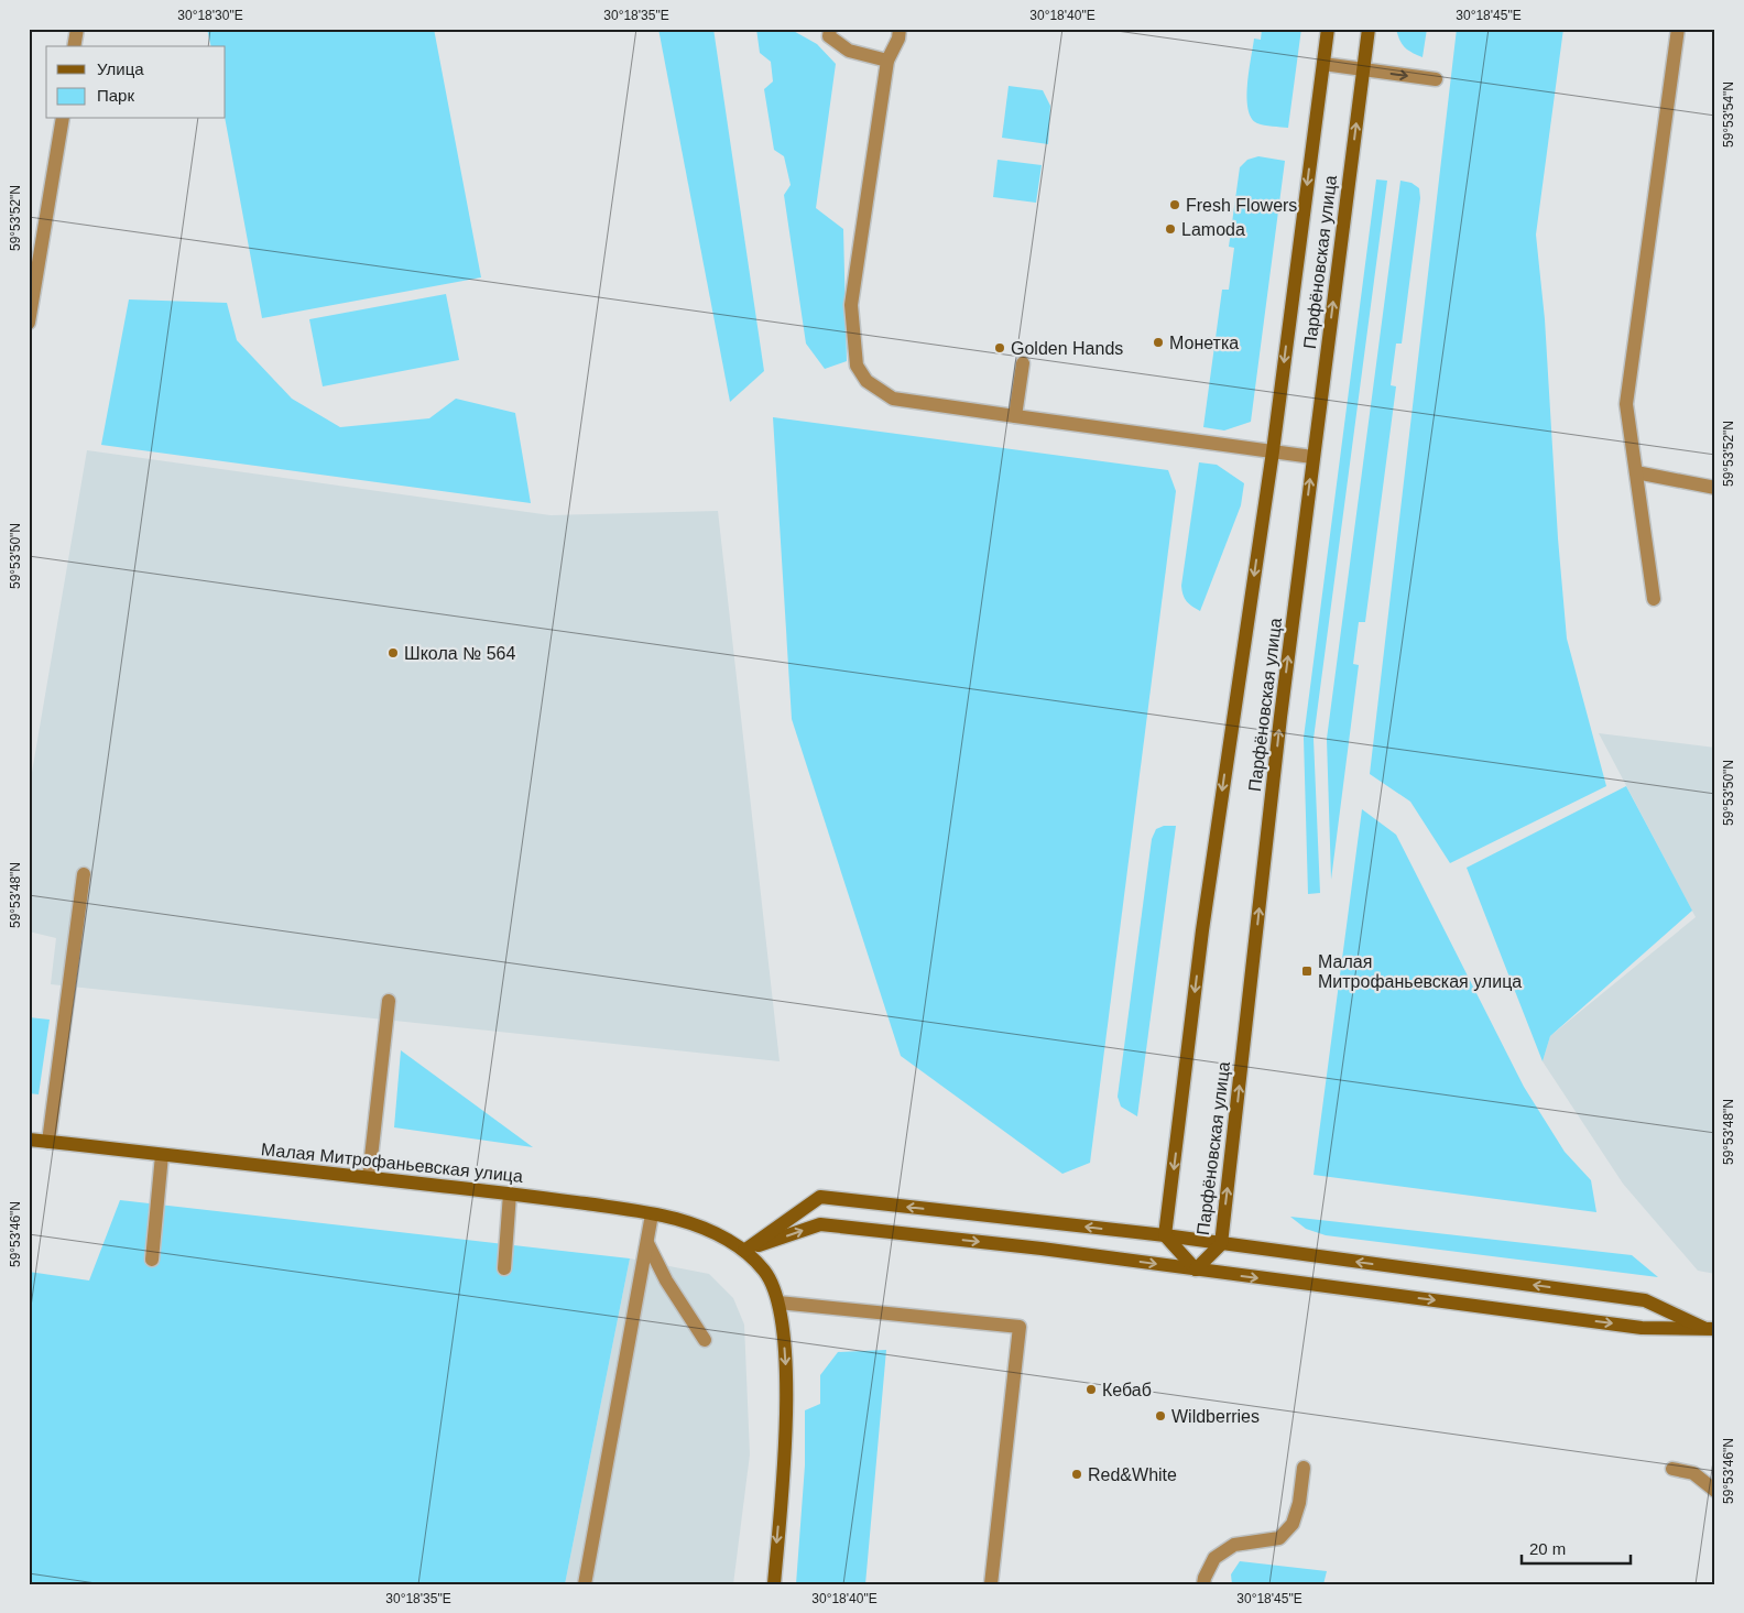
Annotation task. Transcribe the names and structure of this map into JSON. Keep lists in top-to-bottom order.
{
  "streets": {
    "street": ["Парфёновская улица", "Малая Митрофаньевская улица"]
  },
  "places": {
    "other": [
      "Fresh Flowers",
      "Lamoda",
      "Монетка",
      "Golden Hands",
      "Школа № 564",
      "Кебаб",
      "Wildberries",
      "Red&White"
    ],
    "transit": ["Малая Митрофаньевская улица"]
  },
  "legend": ["Улица", "Парк"],
  "scale_bar": "20 m",
  "coordinates": [
    "30°18'30\"E",
    "30°18'35\"E",
    "30°18'40\"E",
    "30°18'45\"E",
    "59°53'54\"N",
    "59°53'52\"N",
    "59°53'50\"N",
    "59°53'48\"N",
    "59°53'46\"N"
  ]
}
